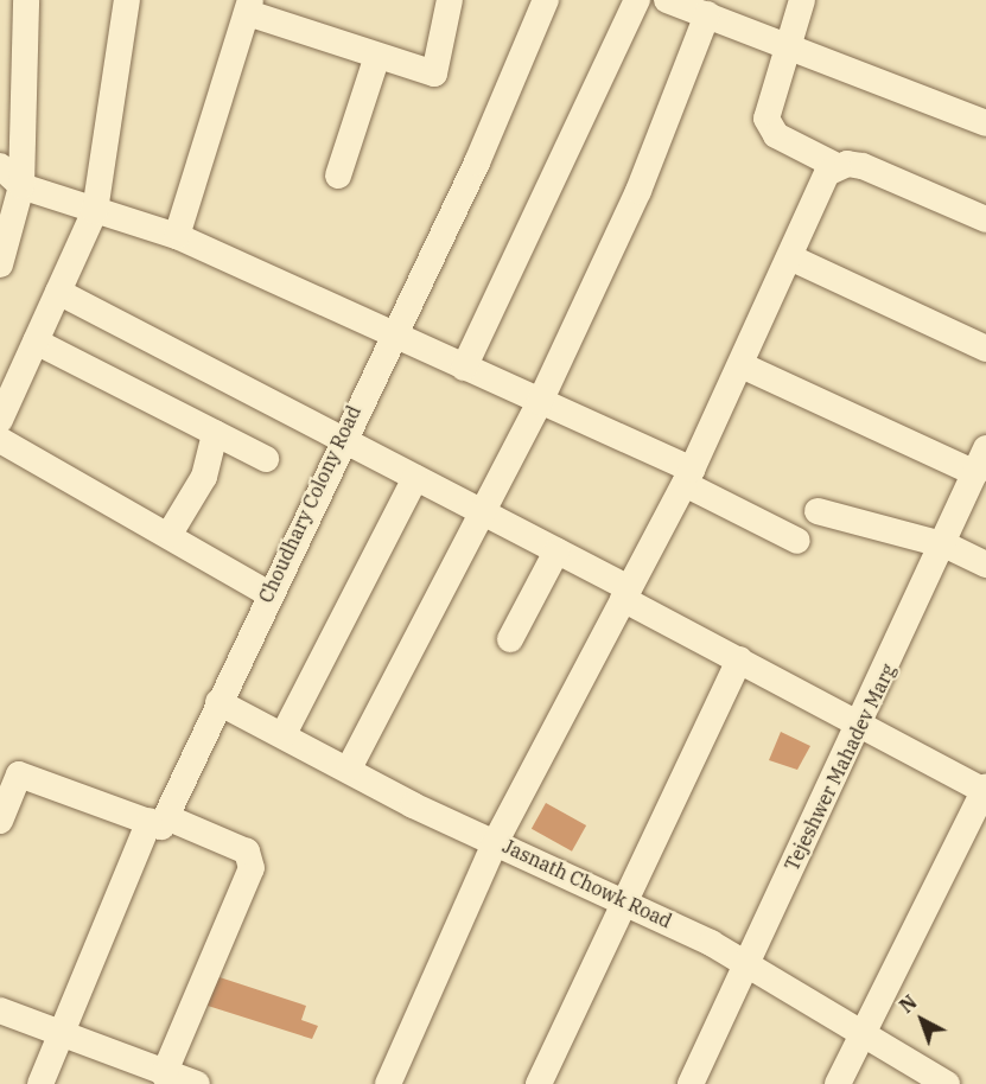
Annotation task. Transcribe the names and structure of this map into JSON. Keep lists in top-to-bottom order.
{
  "streets": {
    "street": ["Choudhary Colony Road", "Tejeshwer Mahadev Marg", "Jasnath Chowk Road"]
  },
  "crossings": [
    ["Choudhary Colony Road", "Jasnath Chowk Road"],
    ["Tejeshwer Mahadev Marg", "Jasnath Chowk Road"]
  ],
  "north": "top left"
}
